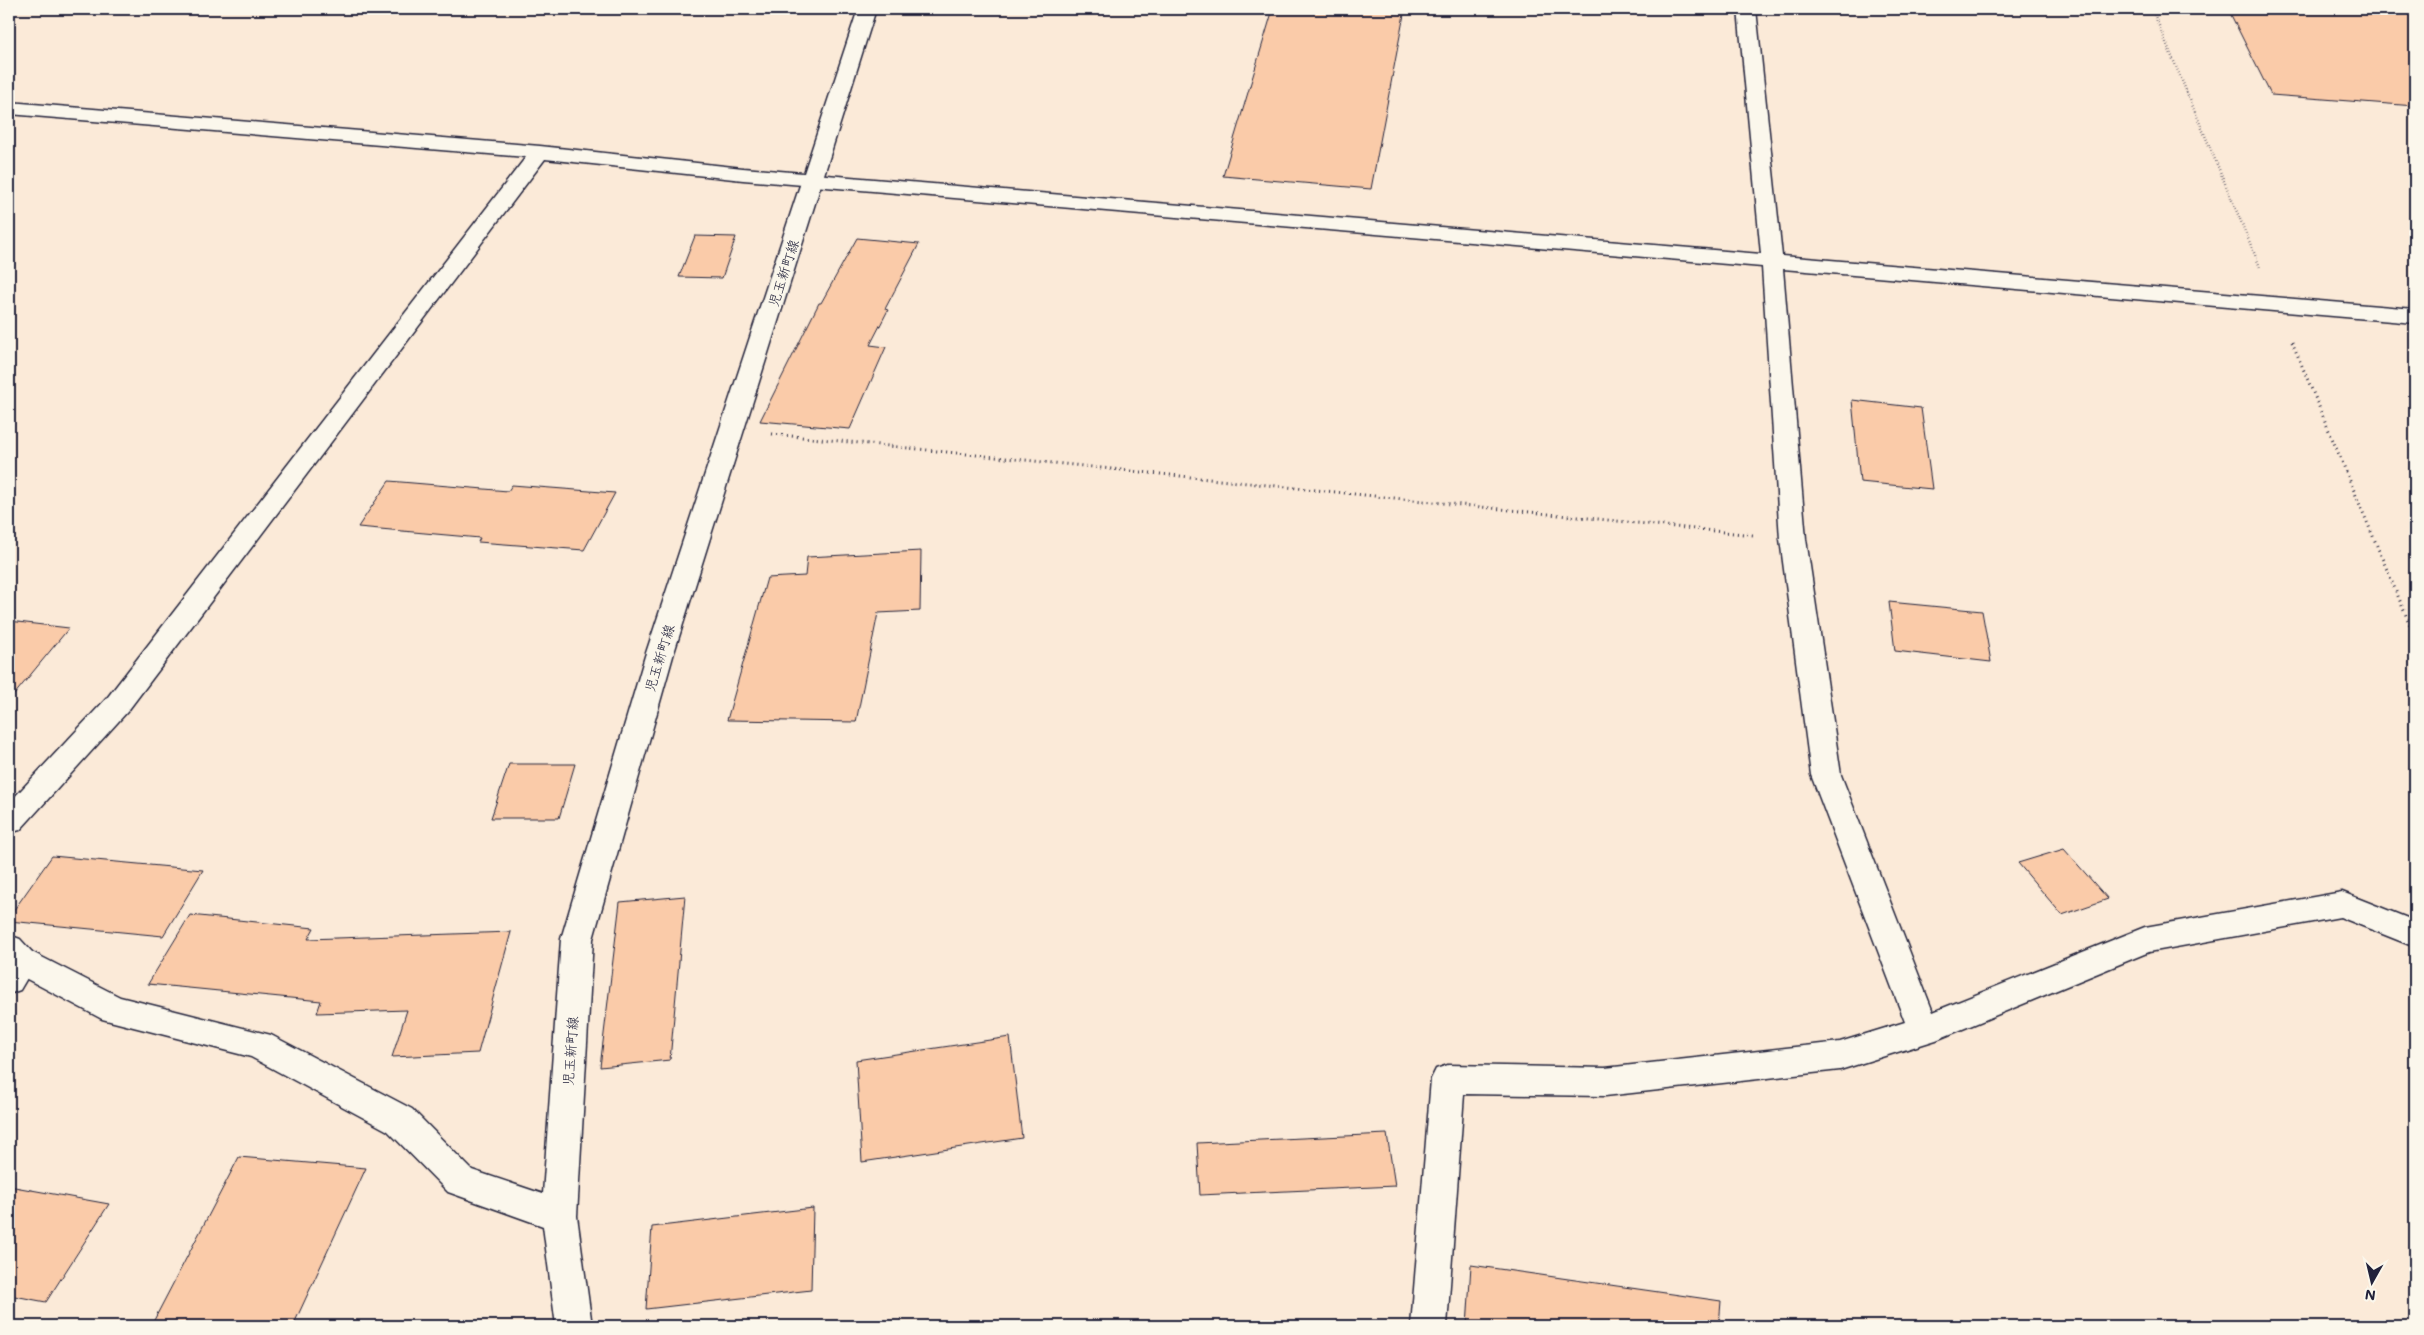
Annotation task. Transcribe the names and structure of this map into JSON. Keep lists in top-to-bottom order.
{
  "streets": {
    "street": ["児玉新町線"]
  },
  "north": "bottom"
}
